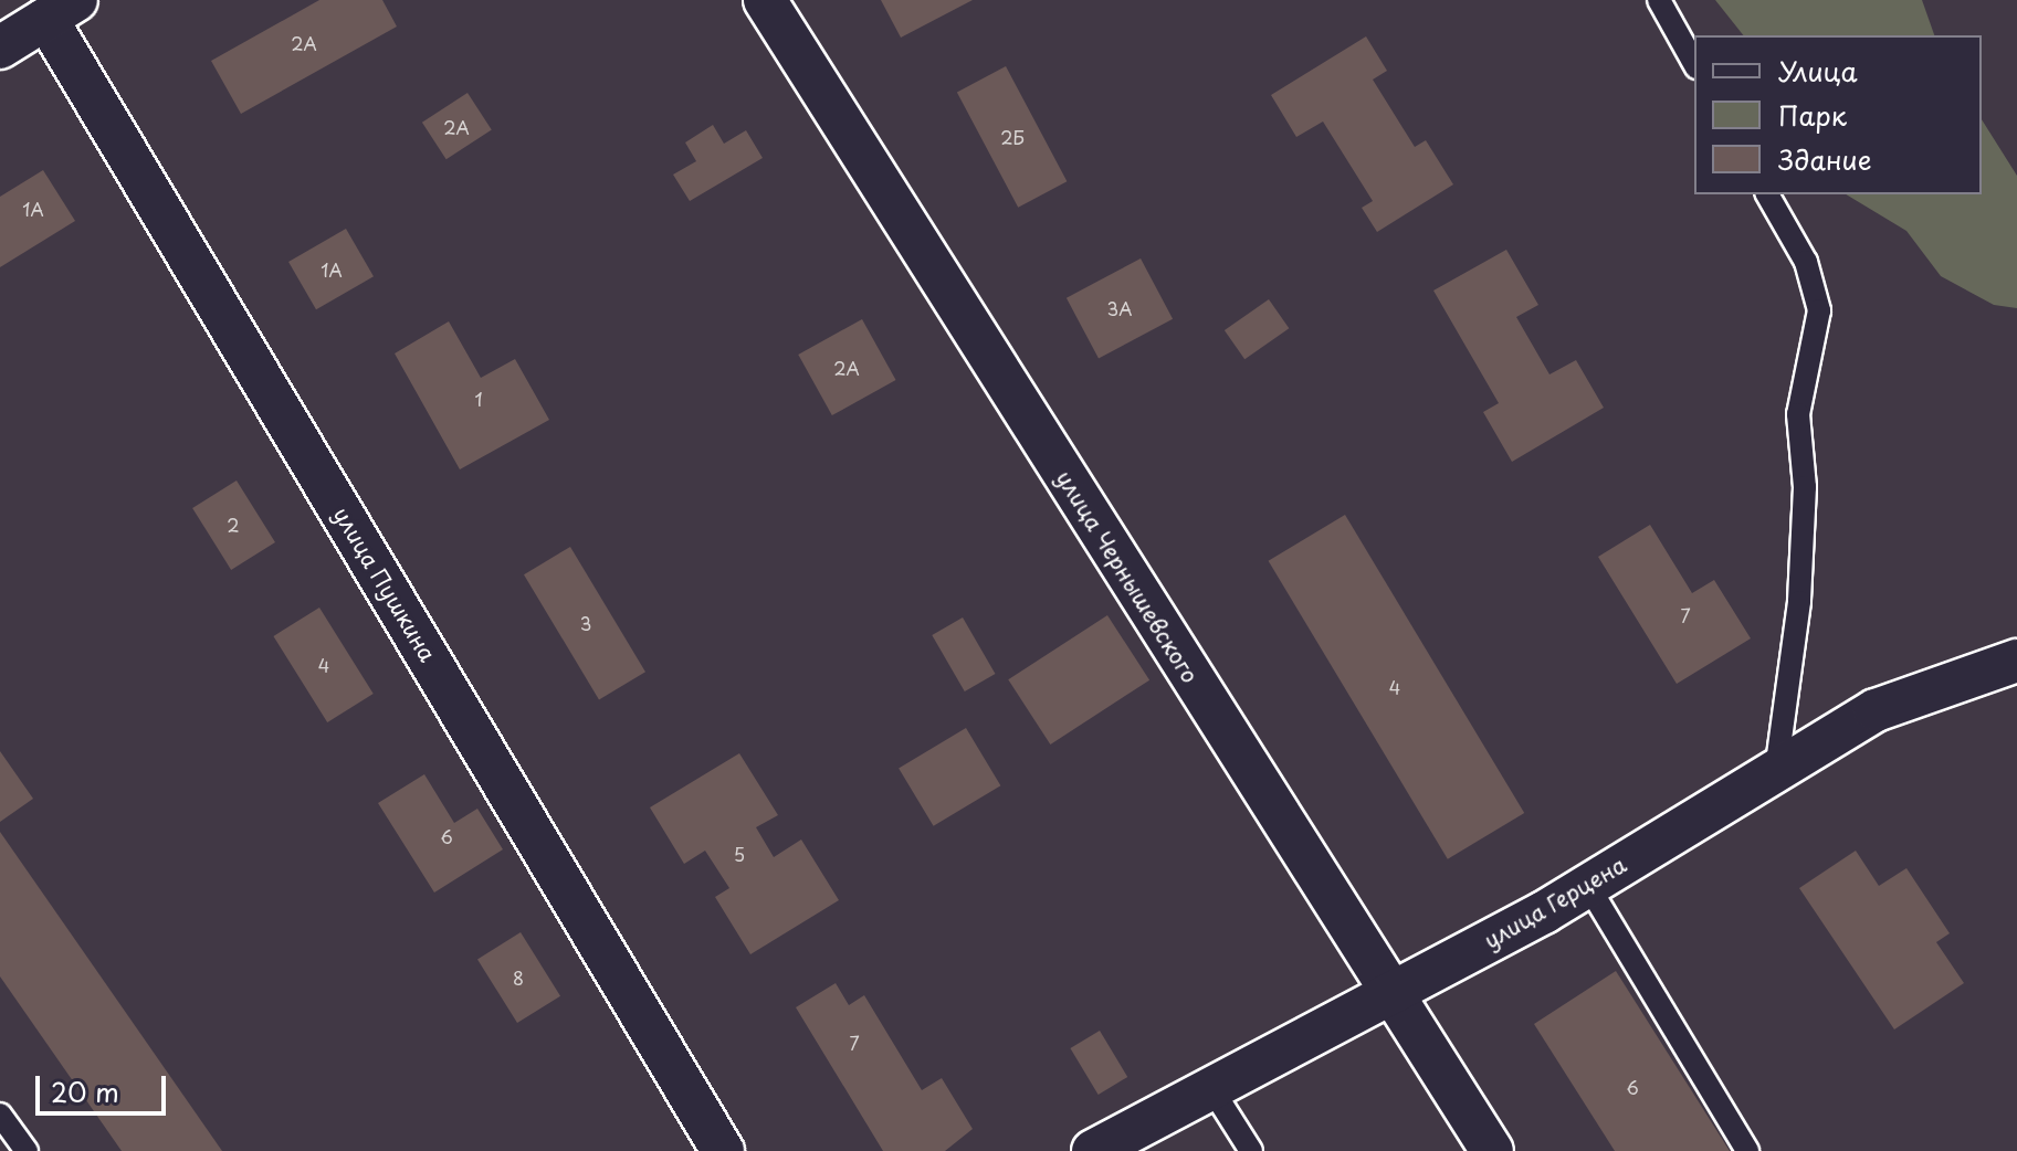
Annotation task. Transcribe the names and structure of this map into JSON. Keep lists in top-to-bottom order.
{
  "streets": {
    "street": ["улица Чернышевского", "улица Пушкина", "улица Герцена"]
  },
  "crossings": [
    ["улица Чернышевского", "улица Герцена"]
  ],
  "house_numbers": [
    "2А",
    "2А",
    "2Б",
    "1А",
    "1А",
    "3А",
    "2А",
    "1",
    "2",
    "7",
    "3",
    "4",
    "4",
    "6",
    "5",
    "8",
    "7",
    "6"
  ],
  "legend": ["Улица", "Парк", "Здание"],
  "scale_bar": "20 m"
}
